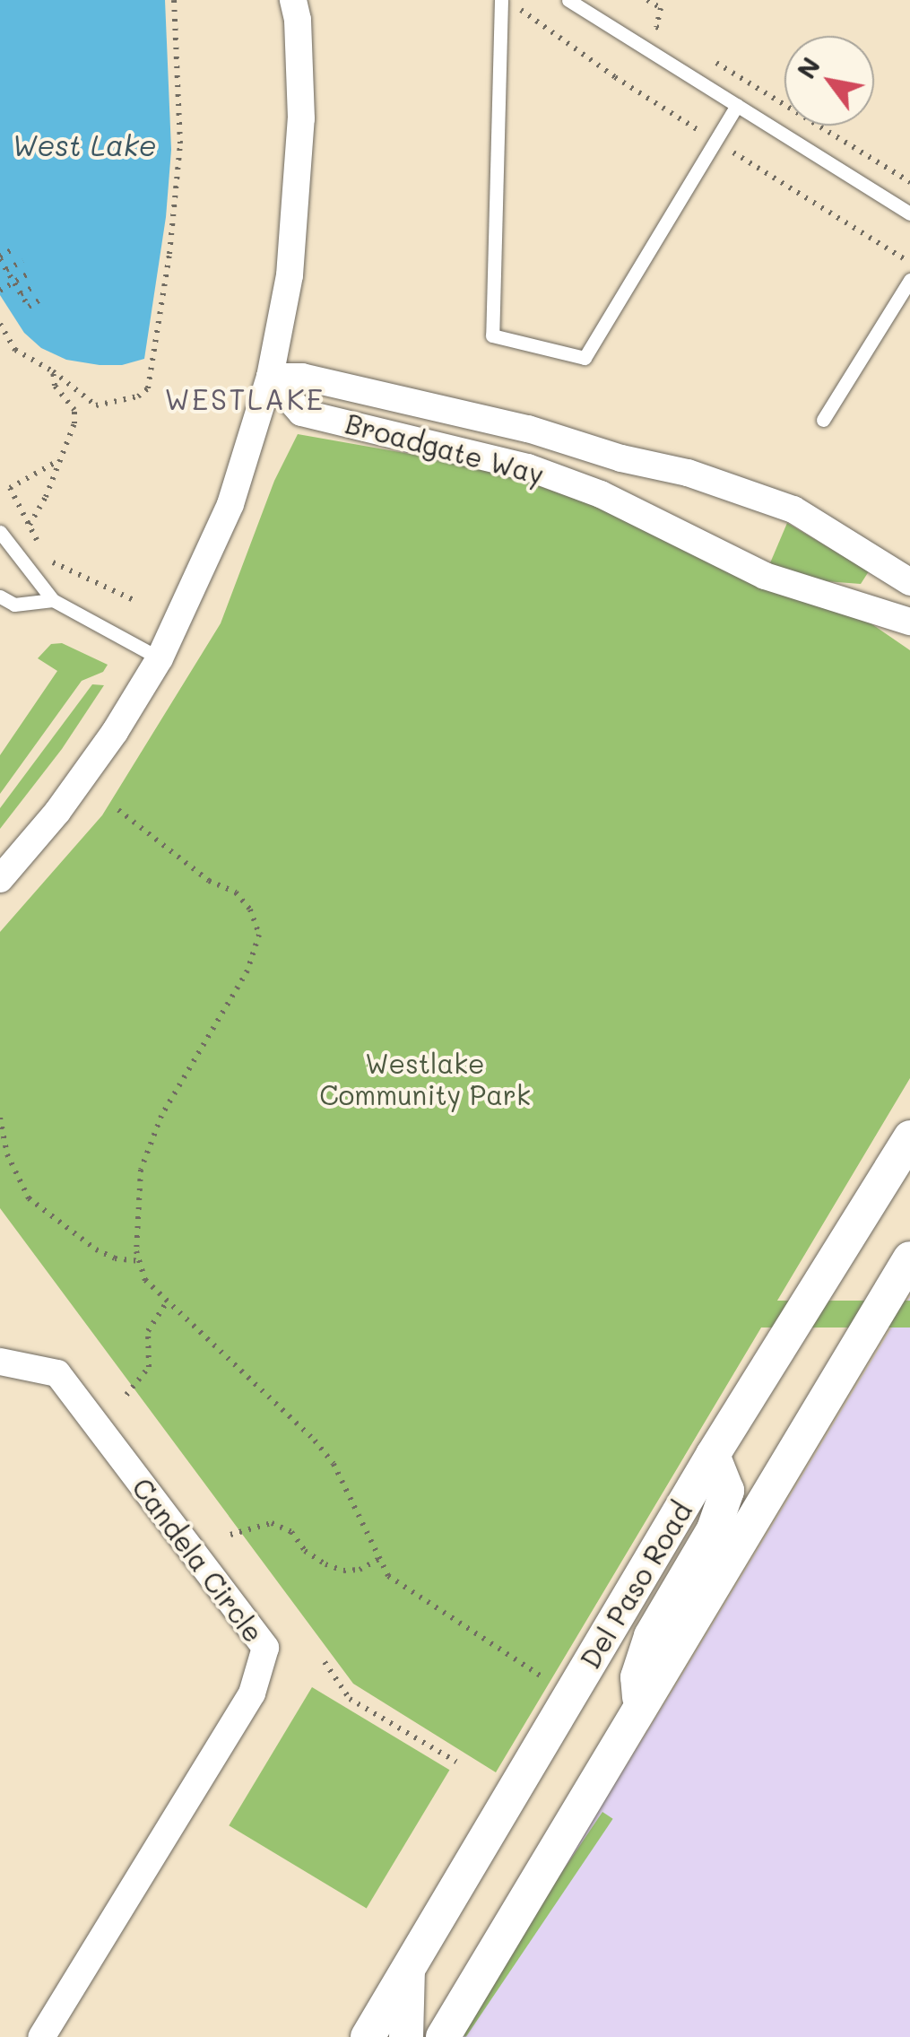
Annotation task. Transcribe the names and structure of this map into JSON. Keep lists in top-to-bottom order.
{
  "streets": {
    "street": ["Broadgate Way", "Candela Circle", "Del Paso Road"]
  },
  "districts": ["WESTLAKE"],
  "water": ["West Lake"],
  "parks": ["Westlake Community Park"],
  "north": "top left"
}
